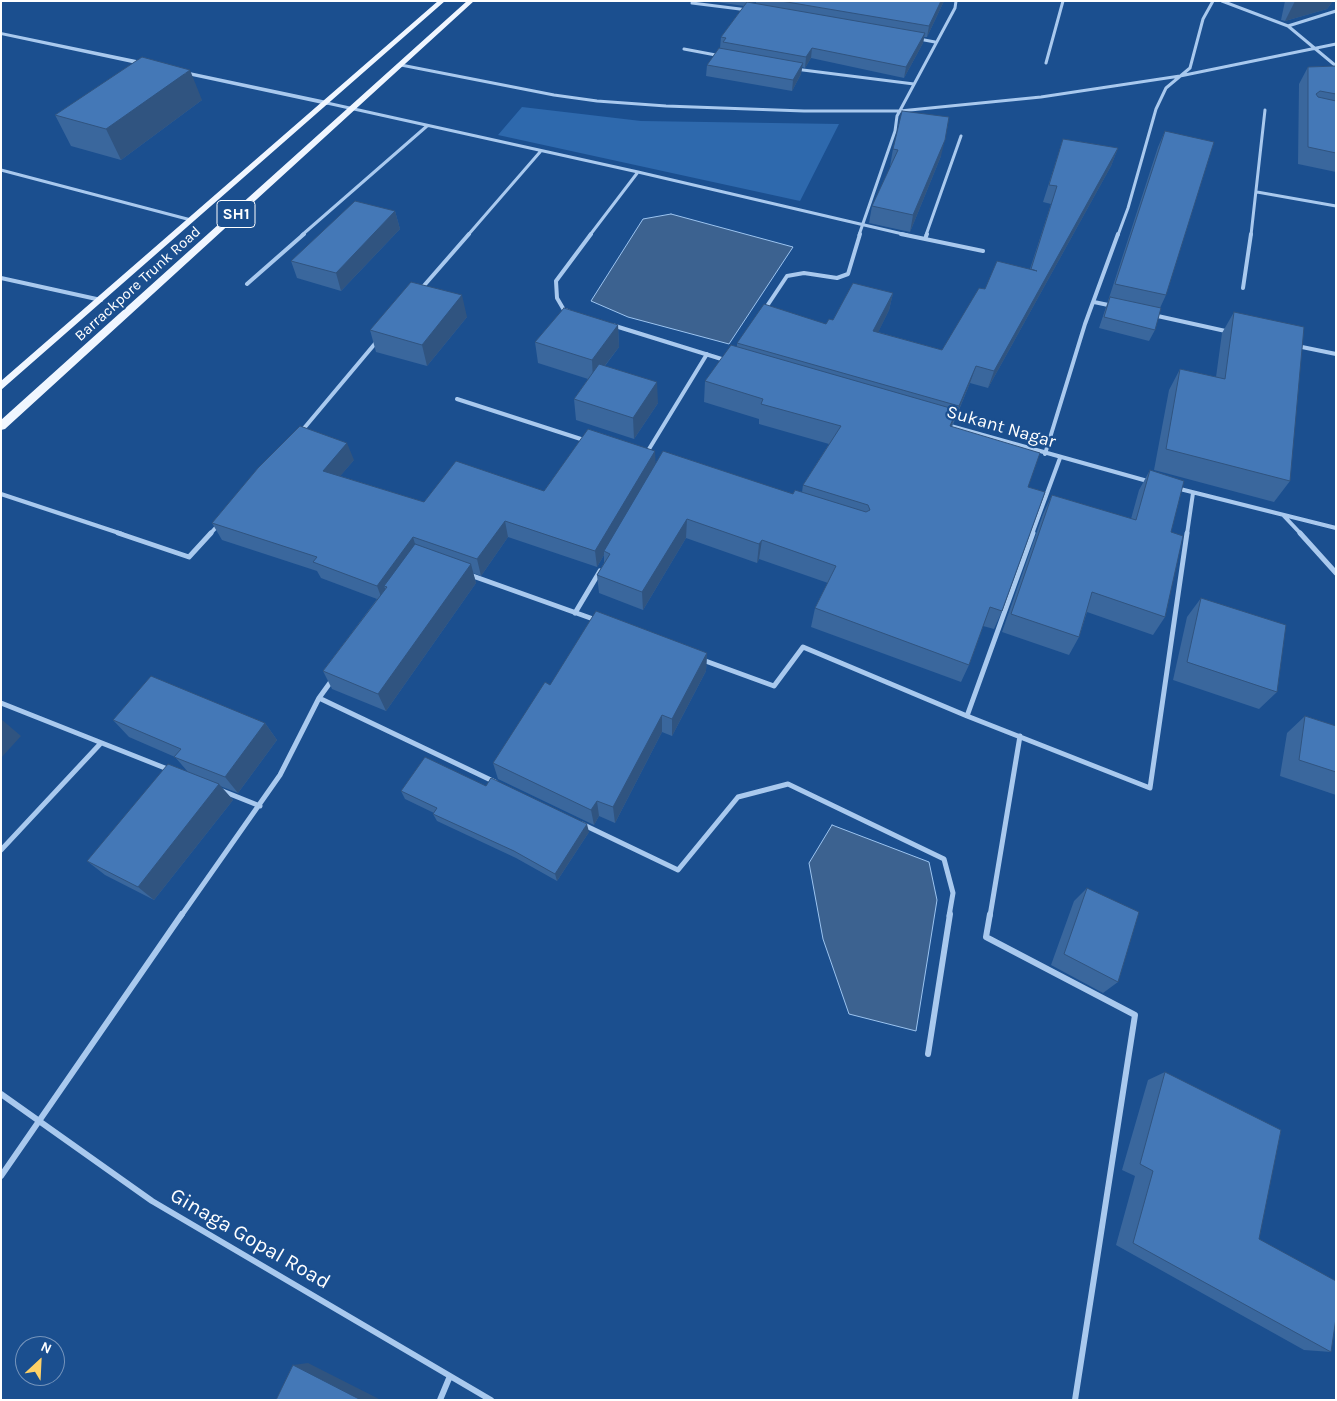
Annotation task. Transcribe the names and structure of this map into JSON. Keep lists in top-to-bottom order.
{
  "streets": {
    "main road": ["SH1", "Barrackpore Trunk Road"],
    "street": ["Sukant Nagar", "Ginaga Gopal Road"]
  },
  "north": "top right"
}
